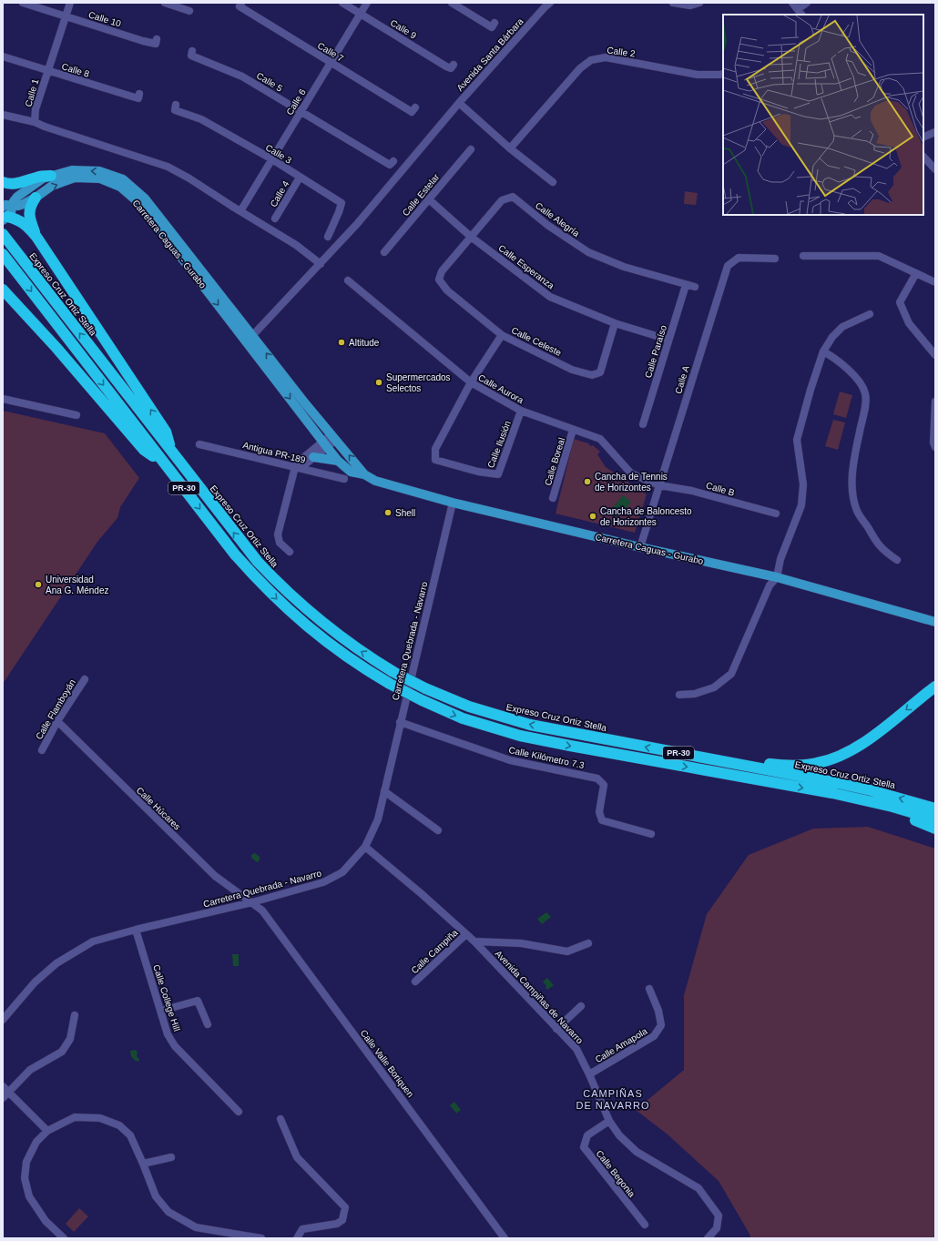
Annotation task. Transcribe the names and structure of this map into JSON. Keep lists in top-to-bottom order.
{
  "streets": {
    "highway": ["Expreso Cruz Ortiz Stella", "PR-30"],
    "main road": ["Carretera Caguas - Gurabo"],
    "street": [
      "Calle 10",
      "Calle 9",
      "Calle 7",
      "Calle 2",
      "Avenida Santa Bárbara",
      "Calle 8",
      "Calle 5",
      "Calle 1",
      "Calle 6",
      "Calle 3",
      "Calle 4",
      "Calle Estelar",
      "Calle Alegría",
      "Calle Esperanza",
      "Calle Celeste",
      "Calle Paraíso",
      "Calle A",
      "Calle Aurora",
      "Calle Ilusión",
      "Antigua PR-189",
      "Calle Boreal",
      "Calle B",
      "Carretera Quebrada - Navarro",
      "Calle Flamboyán",
      "Calle Kilómetro 7.3",
      "Calle Húcares",
      "Calle Campiña",
      "Avenida Campiñas de Navarro",
      "Calle College Hill",
      "Calle Amapola",
      "Calle Valle Boriquen",
      "Calle Begonia"
    ]
  },
  "crossings": [
    ["Calle 10", "Calle 1"],
    ["Calle 9", "Calle 6"],
    ["Calle 7", "Calle 6"],
    ["Avenida Santa Bárbara", "Carretera Caguas - Gurabo"],
    ["Calle 8", "Calle 1"],
    ["Calle 5", "Calle 6"],
    ["Calle 6", "Calle 3"],
    ["Calle 3", "Calle 4"],
    ["Calle Estelar", "Calle Esperanza"],
    ["Calle Alegría", "Calle Esperanza"],
    ["Calle Alegría", "Calle Celeste"],
    ["Calle Alegría", "Calle Paraíso"],
    ["Carretera Caguas - Gurabo", "Calle A"],
    ["Carretera Caguas - Gurabo", "Carretera Quebrada - Navarro"],
    ["Calle Esperanza", "Calle Celeste"],
    ["Calle Esperanza", "Calle Paraíso"],
    ["Calle Celeste", "Calle Ilusión"],
    ["Calle A", "Calle Aurora"],
    ["Calle A", "Calle B"],
    ["Calle Aurora", "Calle Ilusión"],
    ["Calle Aurora", "Calle Boreal"],
    ["Calle Aurora", "Calle B"],
    ["Carretera Quebrada - Navarro", "Calle Kilómetro 7.3"],
    ["Carretera Quebrada - Navarro", "Calle Húcares"],
    ["Carretera Quebrada - Navarro", "Avenida Campiñas de Navarro"],
    ["Carretera Quebrada - Navarro", "Calle College Hill"],
    ["Carretera Quebrada - Navarro", "Calle Valle Boriquen"],
    ["Calle Flamboyán", "Calle Húcares"],
    ["Calle Húcares", "Calle Valle Boriquen"],
    ["Calle Campiña", "Avenida Campiñas de Navarro"],
    ["Avenida Campiñas de Navarro", "Calle Amapola"],
    ["Avenida Campiñas de Navarro", "Calle Begonia"]
  ],
  "districts": ["CAMPIÑAS DE NAVARRO"],
  "places": [
    "Altitude",
    "Supermercados Selectos",
    "Cancha de Tennis de Horizontes",
    "Shell",
    "Cancha de Baloncesto de Horizontes",
    "Universidad Ana G. Méndez"
  ]
}
